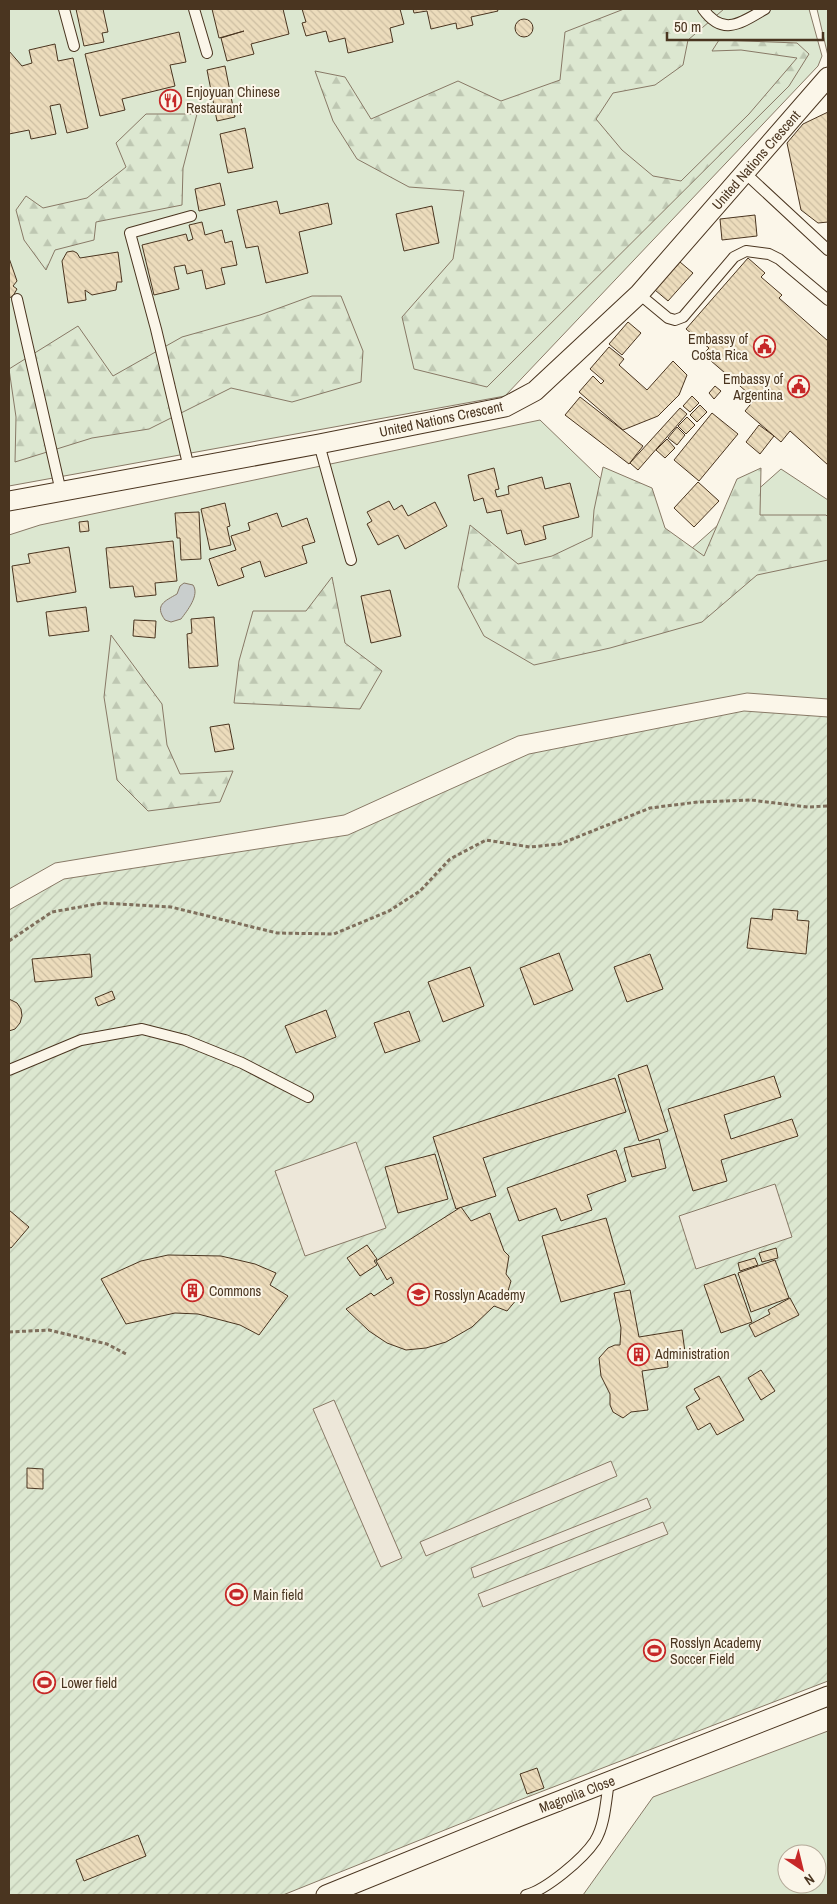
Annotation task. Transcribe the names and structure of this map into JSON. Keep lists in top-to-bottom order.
{
  "streets": {
    "street": ["United Nations Crescent", "Magnolia Close"]
  },
  "places": {
    "restaurant": ["Enjoyuan Chinese Restaurant"],
    "public building": ["Embassy of Costa Rica", "Embassy of Argentina"],
    "building": ["Commons", "Administration"],
    "school or university": ["Rosslyn Academy"],
    "sports": ["Main field", "Rosslyn Academy Soccer Field", "Lower field"]
  },
  "scale_bar": "50 m",
  "north": "bottom right"
}
